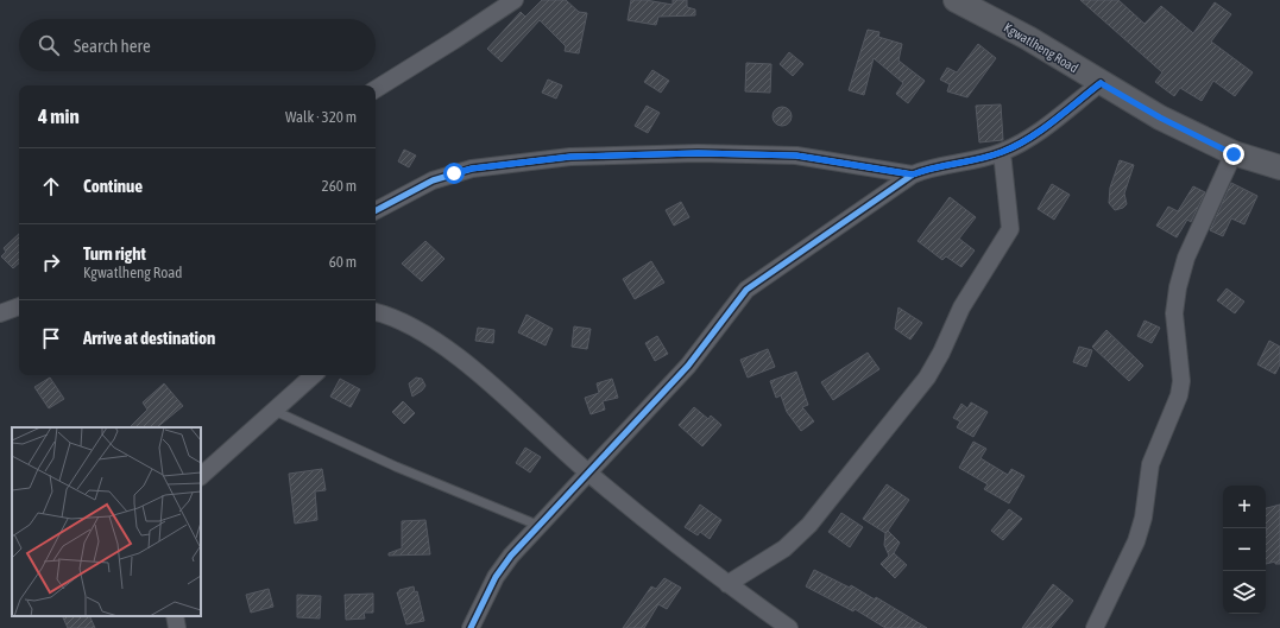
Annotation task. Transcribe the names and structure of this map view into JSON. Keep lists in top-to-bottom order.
{
  "streets": {
    "street": ["Kgwatlheng Road"]
  },
  "page": {
    "search": "Search here",
    "heading": ["4 min", "Walk · 320 m"],
    "list": [
      ["Continue", "260 m"],
      ["Turn right", "Kgwatlheng Road", "60 m"],
      "Arrive at destination"
    ],
    "map_buttons": ["+", "−"]
  }
}
